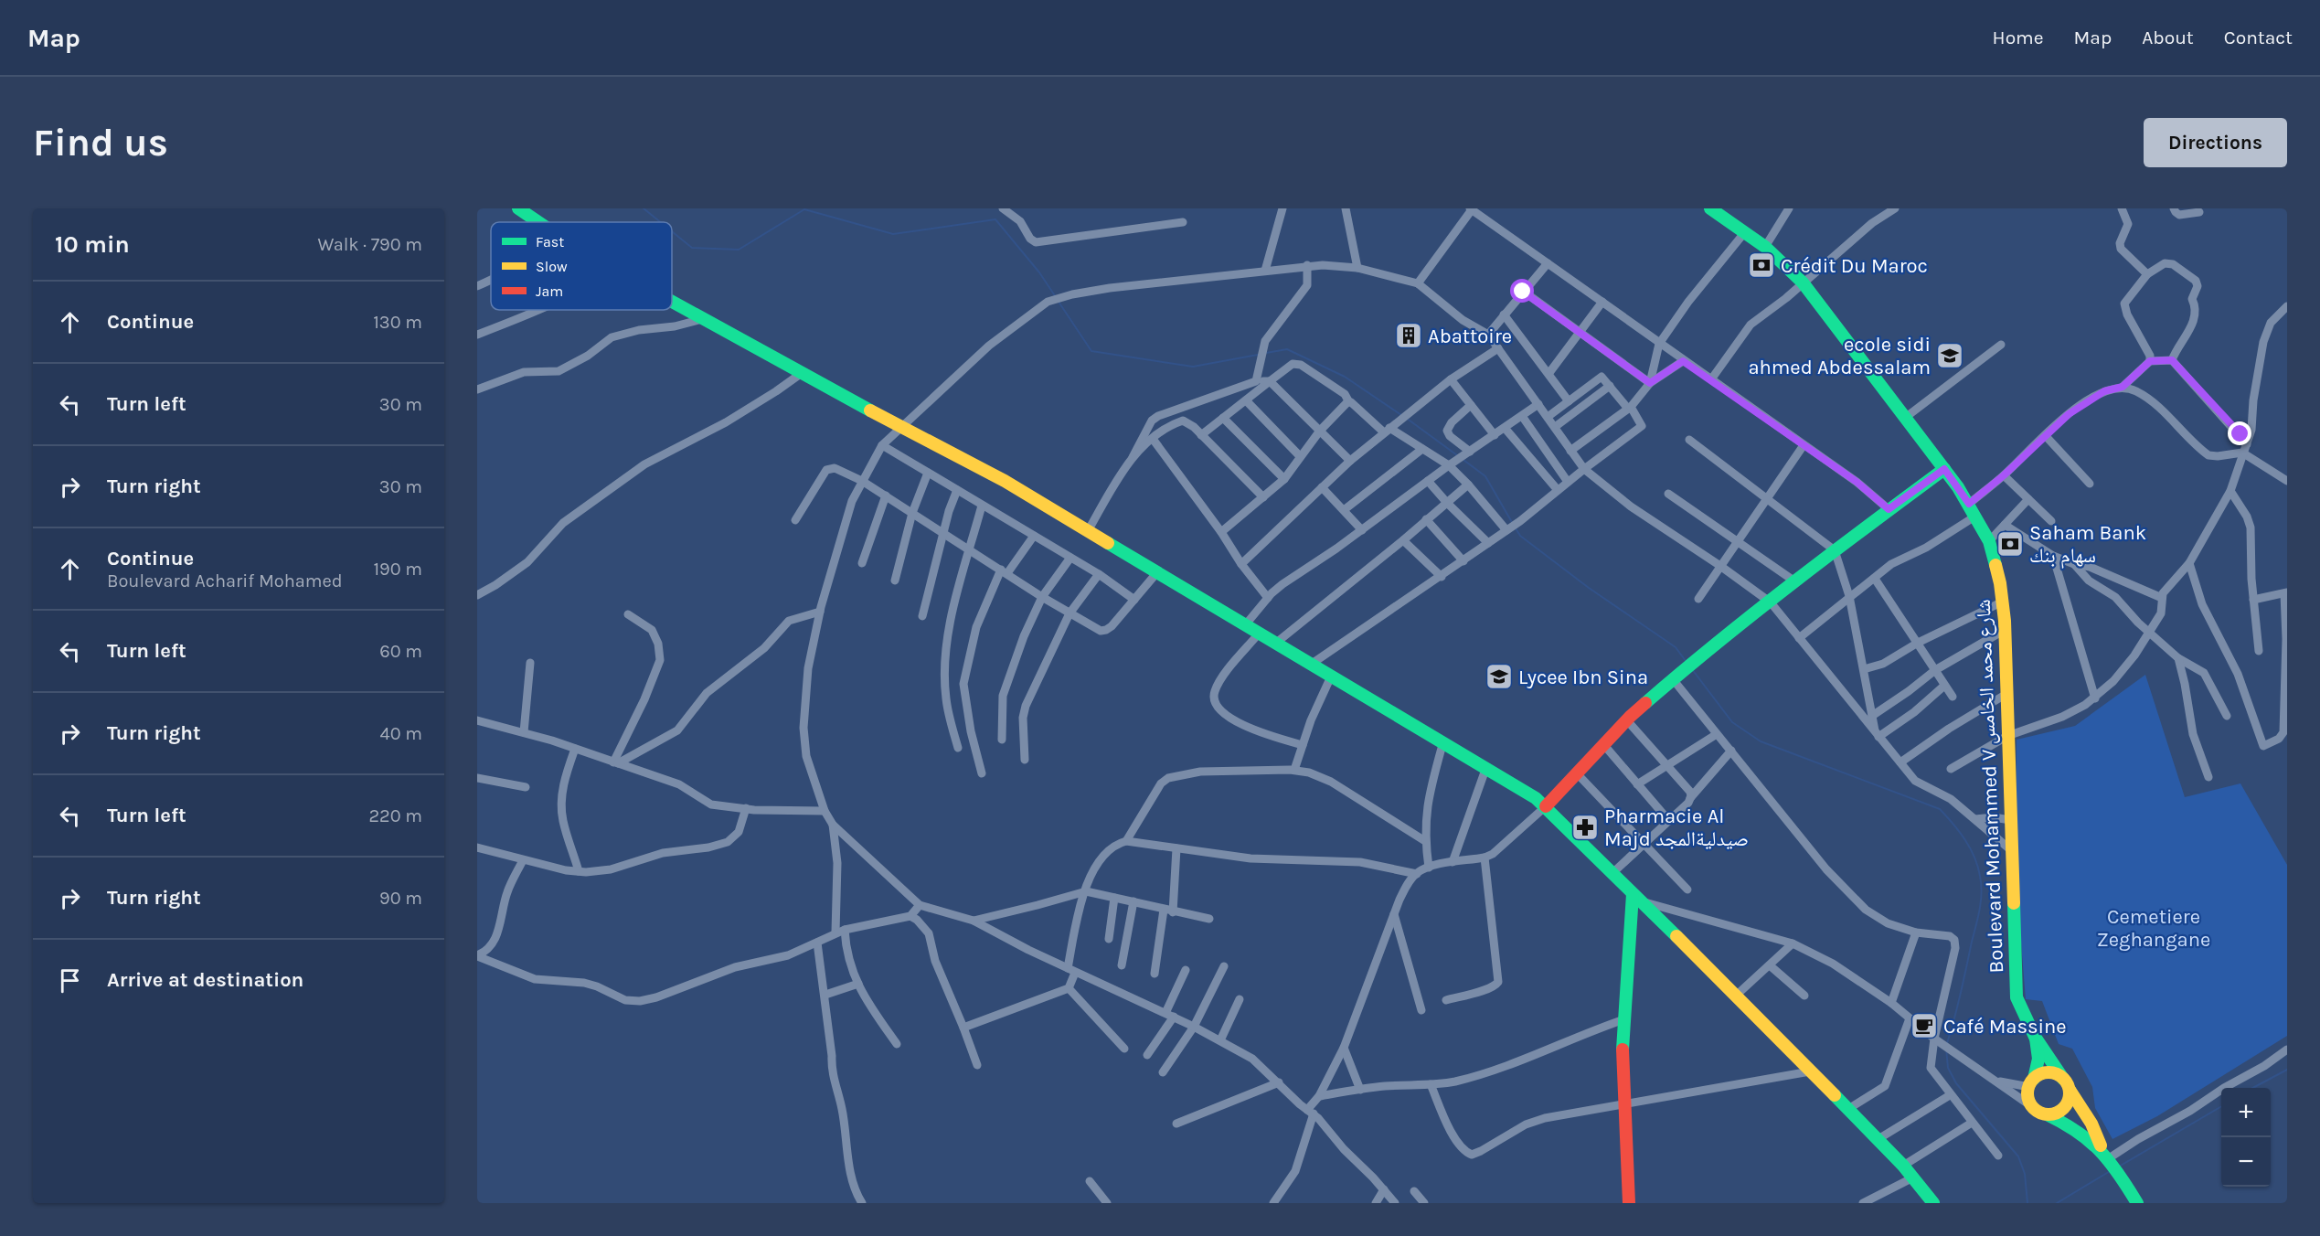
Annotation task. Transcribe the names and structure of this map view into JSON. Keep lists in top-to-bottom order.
{
  "streets": {
    "street": ["Boulevard Mohammed V شارع محمد الخامس"]
  },
  "parks": ["Cemetiere Zeghangane"],
  "places": {
    "bank": ["Crédit Du Maroc", "Saham Bank سهام بنك"],
    "building": ["Abattoire"],
    "school or university": ["ecole sidi ahmed Abdessalam", "Lycee Ibn Sina"],
    "pharmacy": ["Pharmacie Al Majd صيدليةالمجد"],
    "cafe": ["Café Massine"]
  },
  "legend": ["Fast", "Slow", "Jam"],
  "page": {
    "header": "Map",
    "nav": [
      "Home",
      "Map",
      "About",
      "Contact"
    ],
    "buttons": "Directions",
    "title": "Find us",
    "heading": ["10 min", "Walk · 790 m"],
    "list": [
      ["Continue", "130 m"],
      ["Turn left", "30 m"],
      ["Turn right", "30 m"],
      ["Continue", "Boulevard Acharif Mohamed", "190 m"],
      ["Turn left", "60 m"],
      ["Turn right", "40 m"],
      ["Turn left", "220 m"],
      ["Turn right", "90 m"],
      "Arrive at destination"
    ],
    "map_buttons": ["+", "−"]
  }
}
